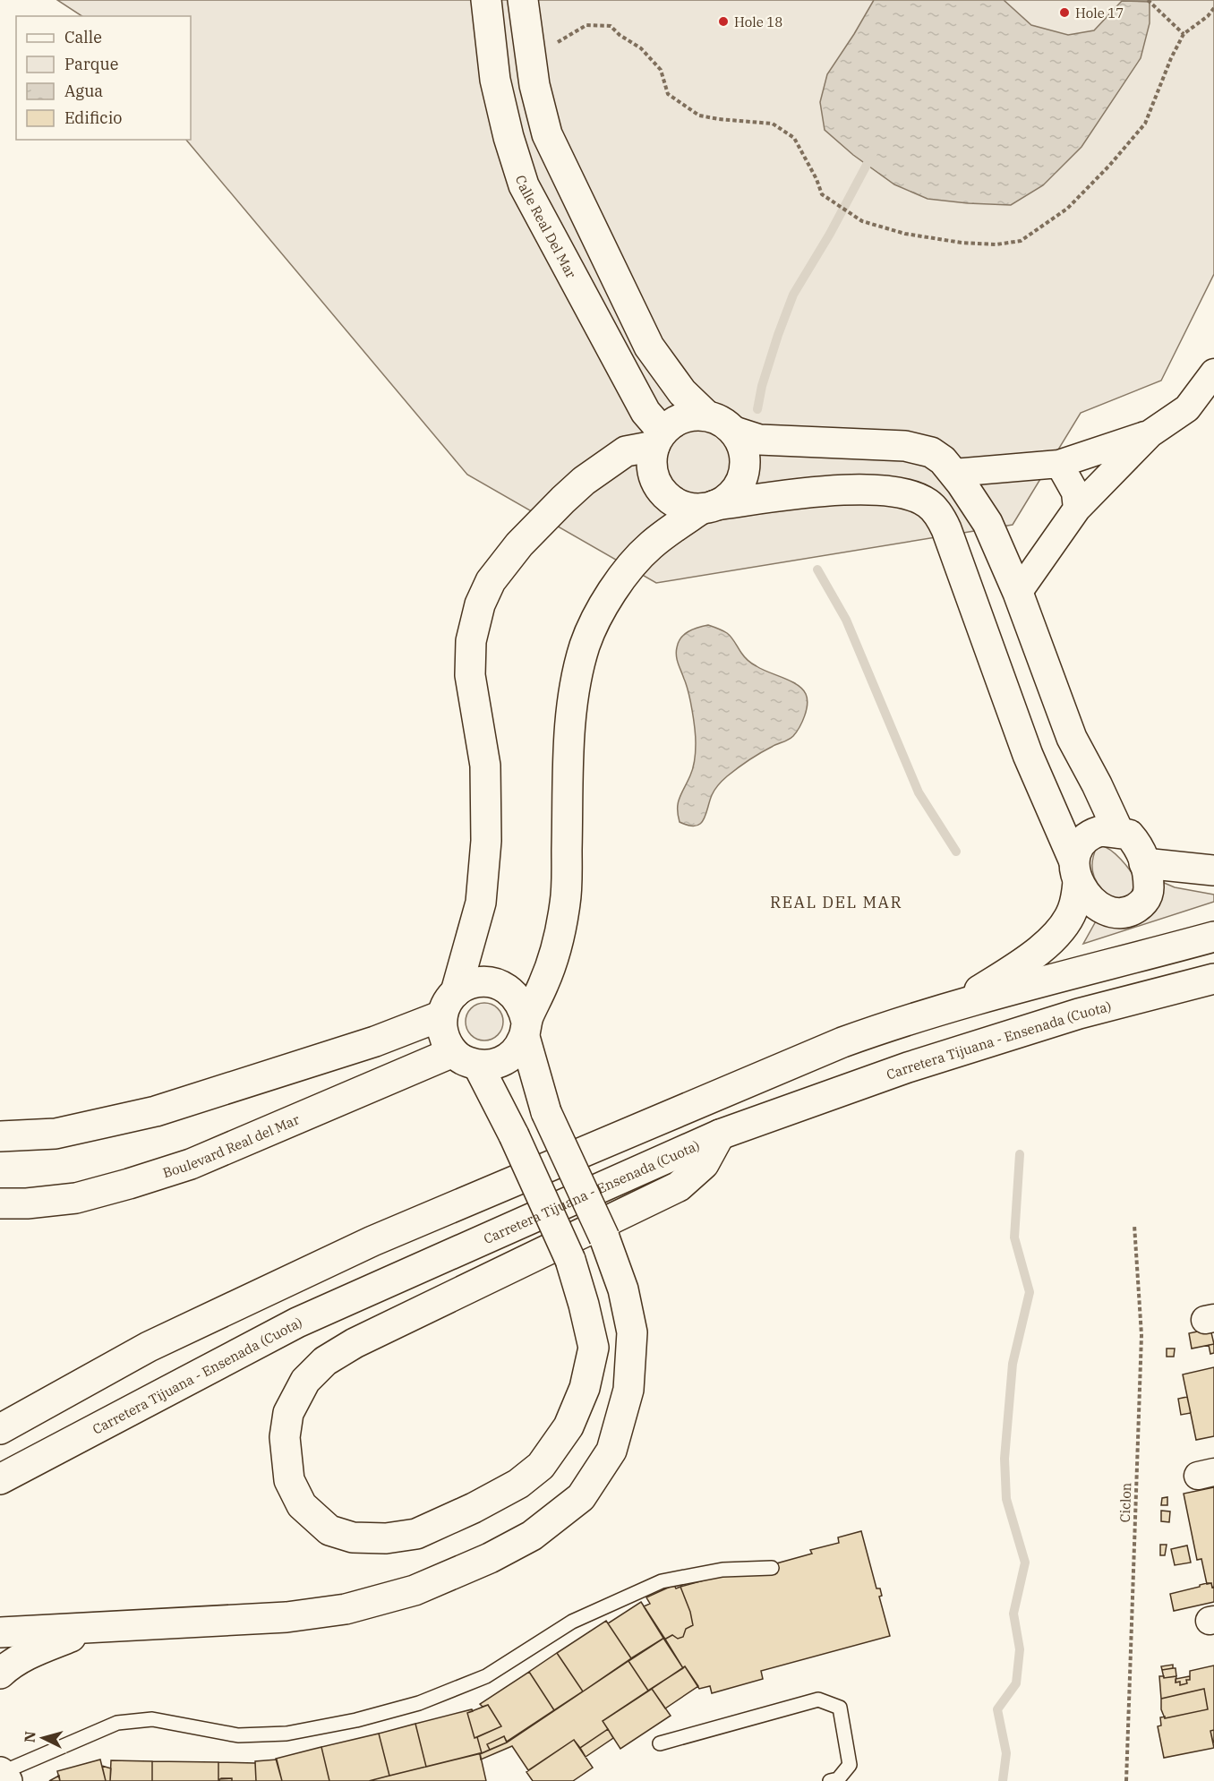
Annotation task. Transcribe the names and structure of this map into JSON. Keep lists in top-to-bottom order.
{
  "streets": {
    "main road": ["Calle Real Del Mar", "Carretera Tijuana - Ensenada (Cuota)", "Boulevard Real del Mar"],
    "path": ["Ciclon"]
  },
  "districts": ["REAL DEL MAR"],
  "places": ["Hole 17", "Hole 18"],
  "legend": [
    "Calle",
    "Parque",
    "Agua",
    "Edificio"
  ],
  "north": "left"
}
